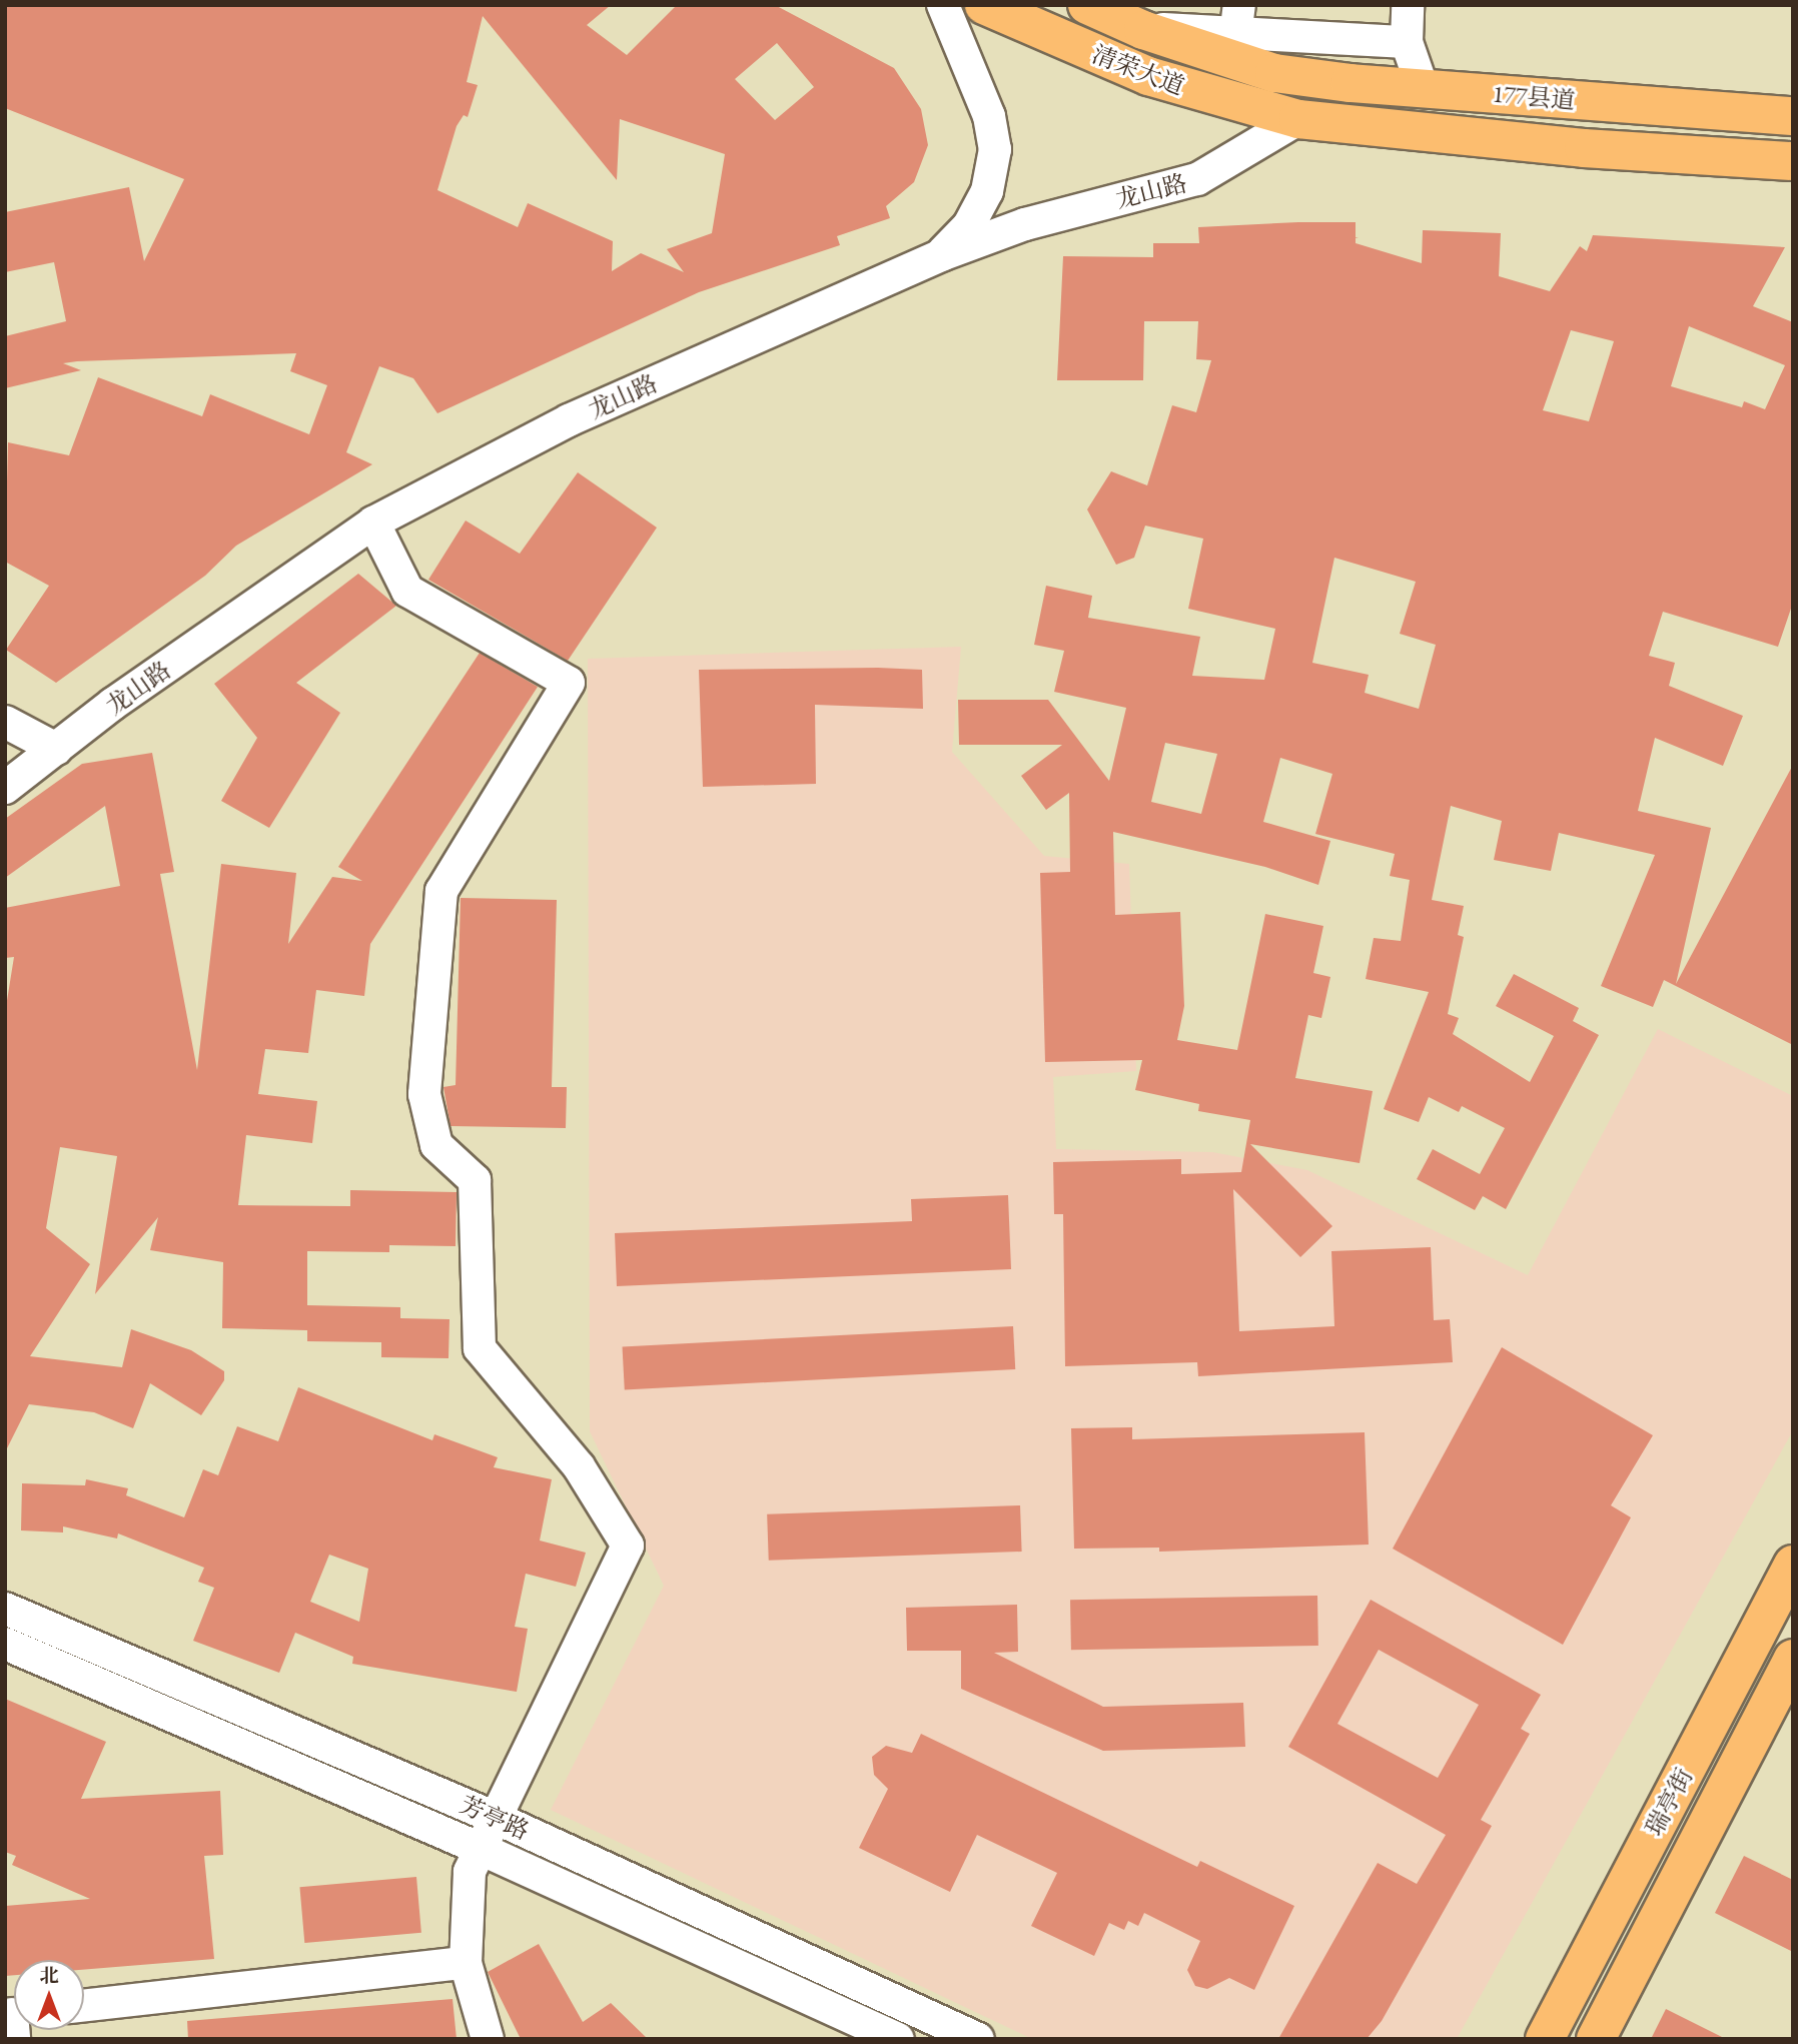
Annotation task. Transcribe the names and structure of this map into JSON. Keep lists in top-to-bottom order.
{
  "streets": {
    "main road": ["清荣大道", "177县道", "瑞亭街"],
    "street": ["龙山路", "芳亭路"]
  },
  "crossings": [
    ["清荣大道", "177县道"],
    ["清荣大道", "龙山路"],
    ["177县道", "龙山路"]
  ],
  "north": "top"
}
